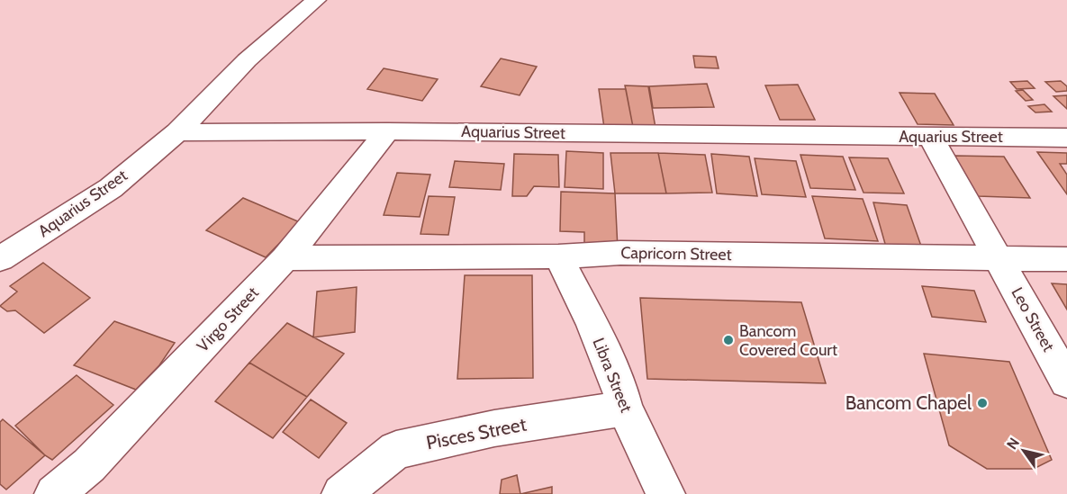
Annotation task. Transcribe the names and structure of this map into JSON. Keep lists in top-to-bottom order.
{
  "streets": {
    "street": [
      "Aquarius Street",
      "Capricorn Street",
      "Virgo Street",
      "Leo Street",
      "Libra Street",
      "Pisces Street"
    ]
  },
  "crossings": [
    ["Aquarius Street", "Virgo Street"],
    ["Aquarius Street", "Leo Street"],
    ["Capricorn Street", "Virgo Street"],
    ["Capricorn Street", "Leo Street"],
    ["Capricorn Street", "Libra Street"],
    ["Libra Street", "Pisces Street"]
  ],
  "places": ["Bancom Covered Court", "Bancom Chapel"],
  "north": "top left"
}
